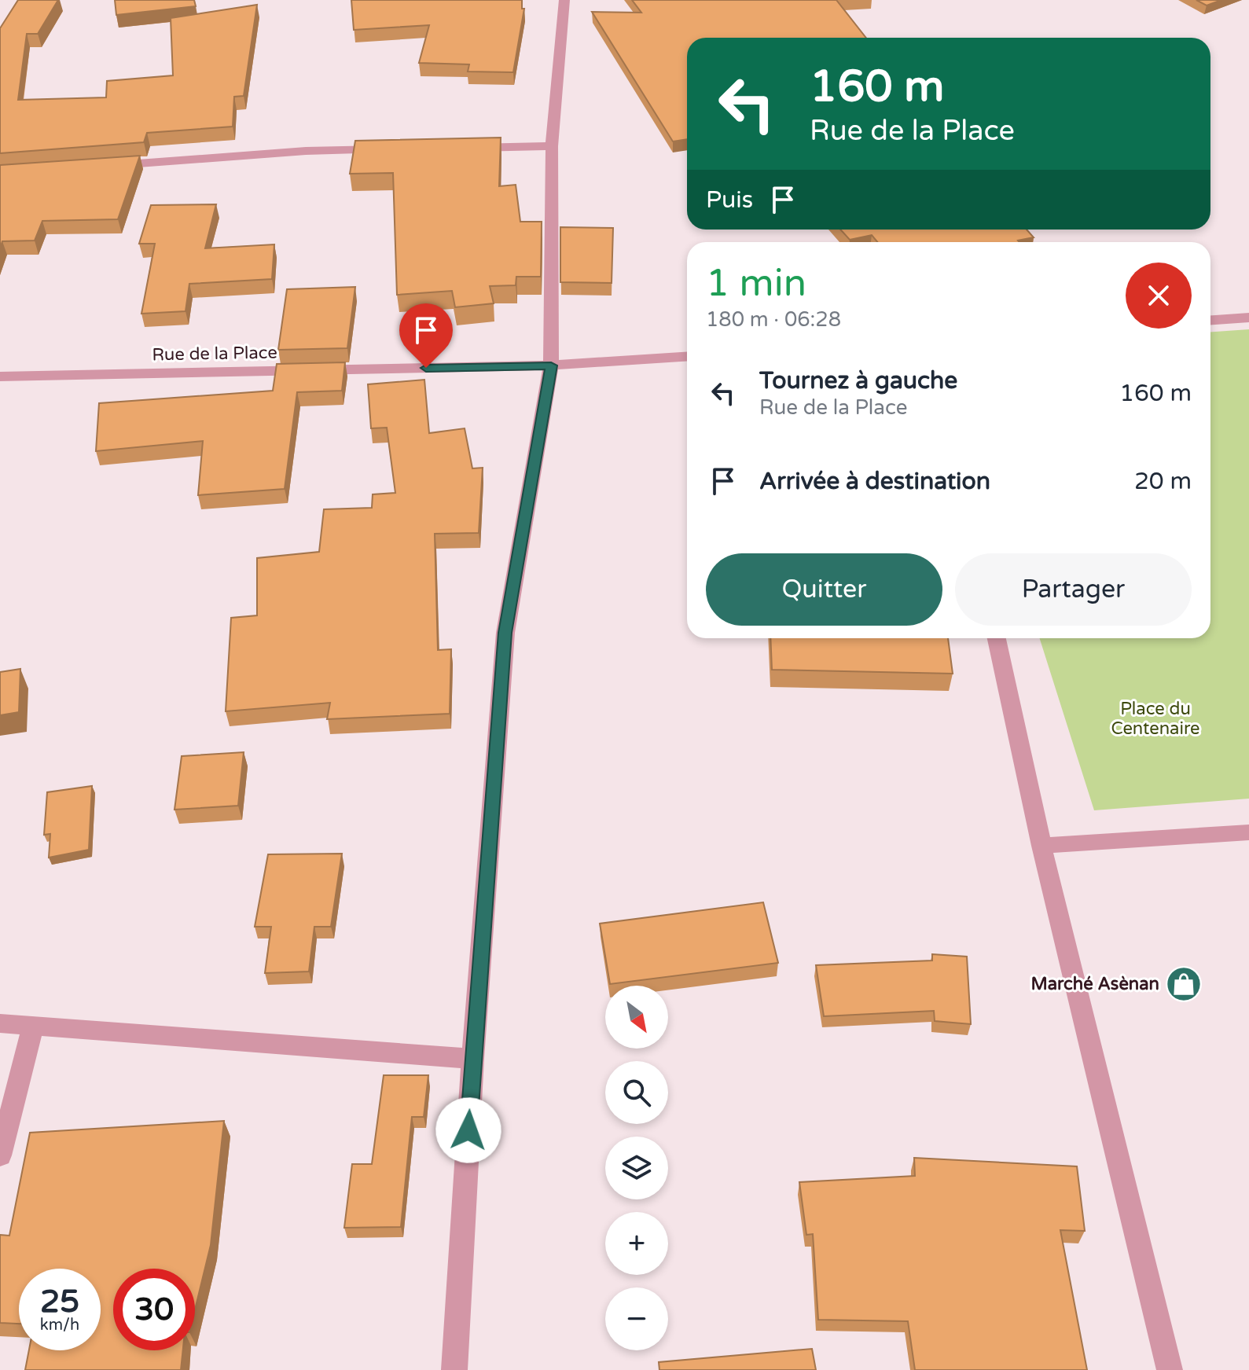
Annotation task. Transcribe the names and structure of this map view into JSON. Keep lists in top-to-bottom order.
{
  "streets": {
    "street": ["Rue de la Place"]
  },
  "parks": ["Place du Centenaire"],
  "places": {
    "shop": ["Marché Asènan"]
  },
  "north": "bottom right",
  "page": {
    "turn": ["160 m", "Rue de la Place"],
    "then": "Puis",
    "heading": ["1 min", "180 m · 06:28"],
    "list": [
      {
        "name": "Tournez à gauche",
        "note": "Rue de la Place",
        "value": "160 m"
      },
      {
        "name": "Arrivée à destination",
        "value": "20 m"
      }
    ],
    "buttons": ["Quitter", "Partager"],
    "map_buttons": ["+", "−"],
    "speed": "25 km/h",
    "limit": "30"
  }
}
